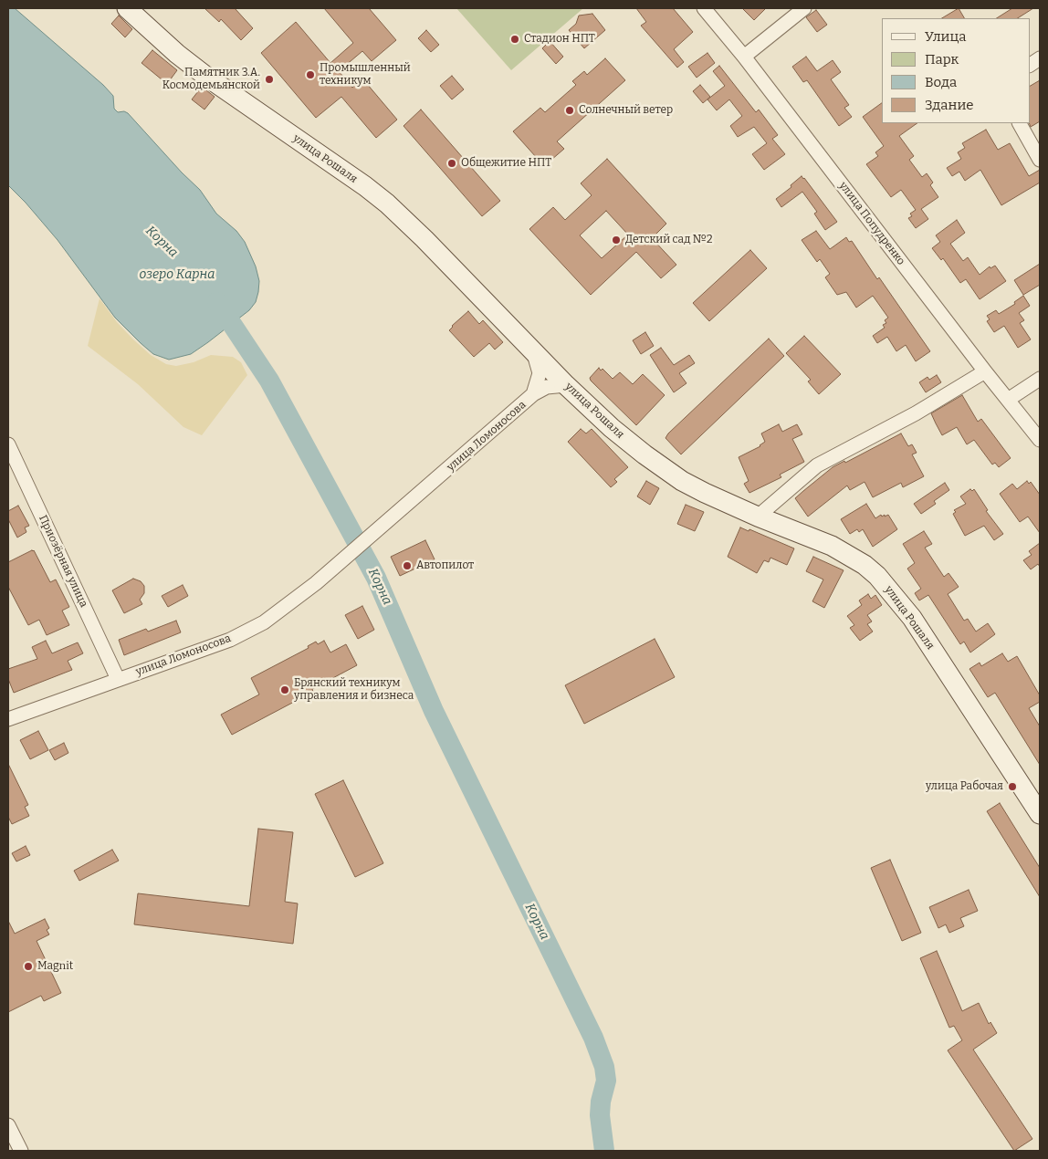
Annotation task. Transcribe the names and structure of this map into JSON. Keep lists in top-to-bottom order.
{
  "streets": {
    "main road": ["улица Рошаля"],
    "street": ["улица Попудренко", "улица Ломоносова", "Приозёрная улица"]
  },
  "crossings": [
    ["улица Рошаля", "улица Ломоносова"],
    ["улица Ломоносова", "Приозёрная улица"]
  ],
  "water": ["Корна", "озеро Карна"],
  "places": [
    "Стадион НПТ",
    "Промышленный техникум",
    "Памятник З.А. Космодемьянской",
    "Солнечный ветер",
    "Общежитие НПТ",
    "Детский сад №2",
    "Автопилот",
    "Брянский техникум управления и бизнеса",
    "улица Рабочая",
    "Magnit"
  ],
  "legend": [
    "Улица",
    "Парк",
    "Вода",
    "Здание"
  ]
}
